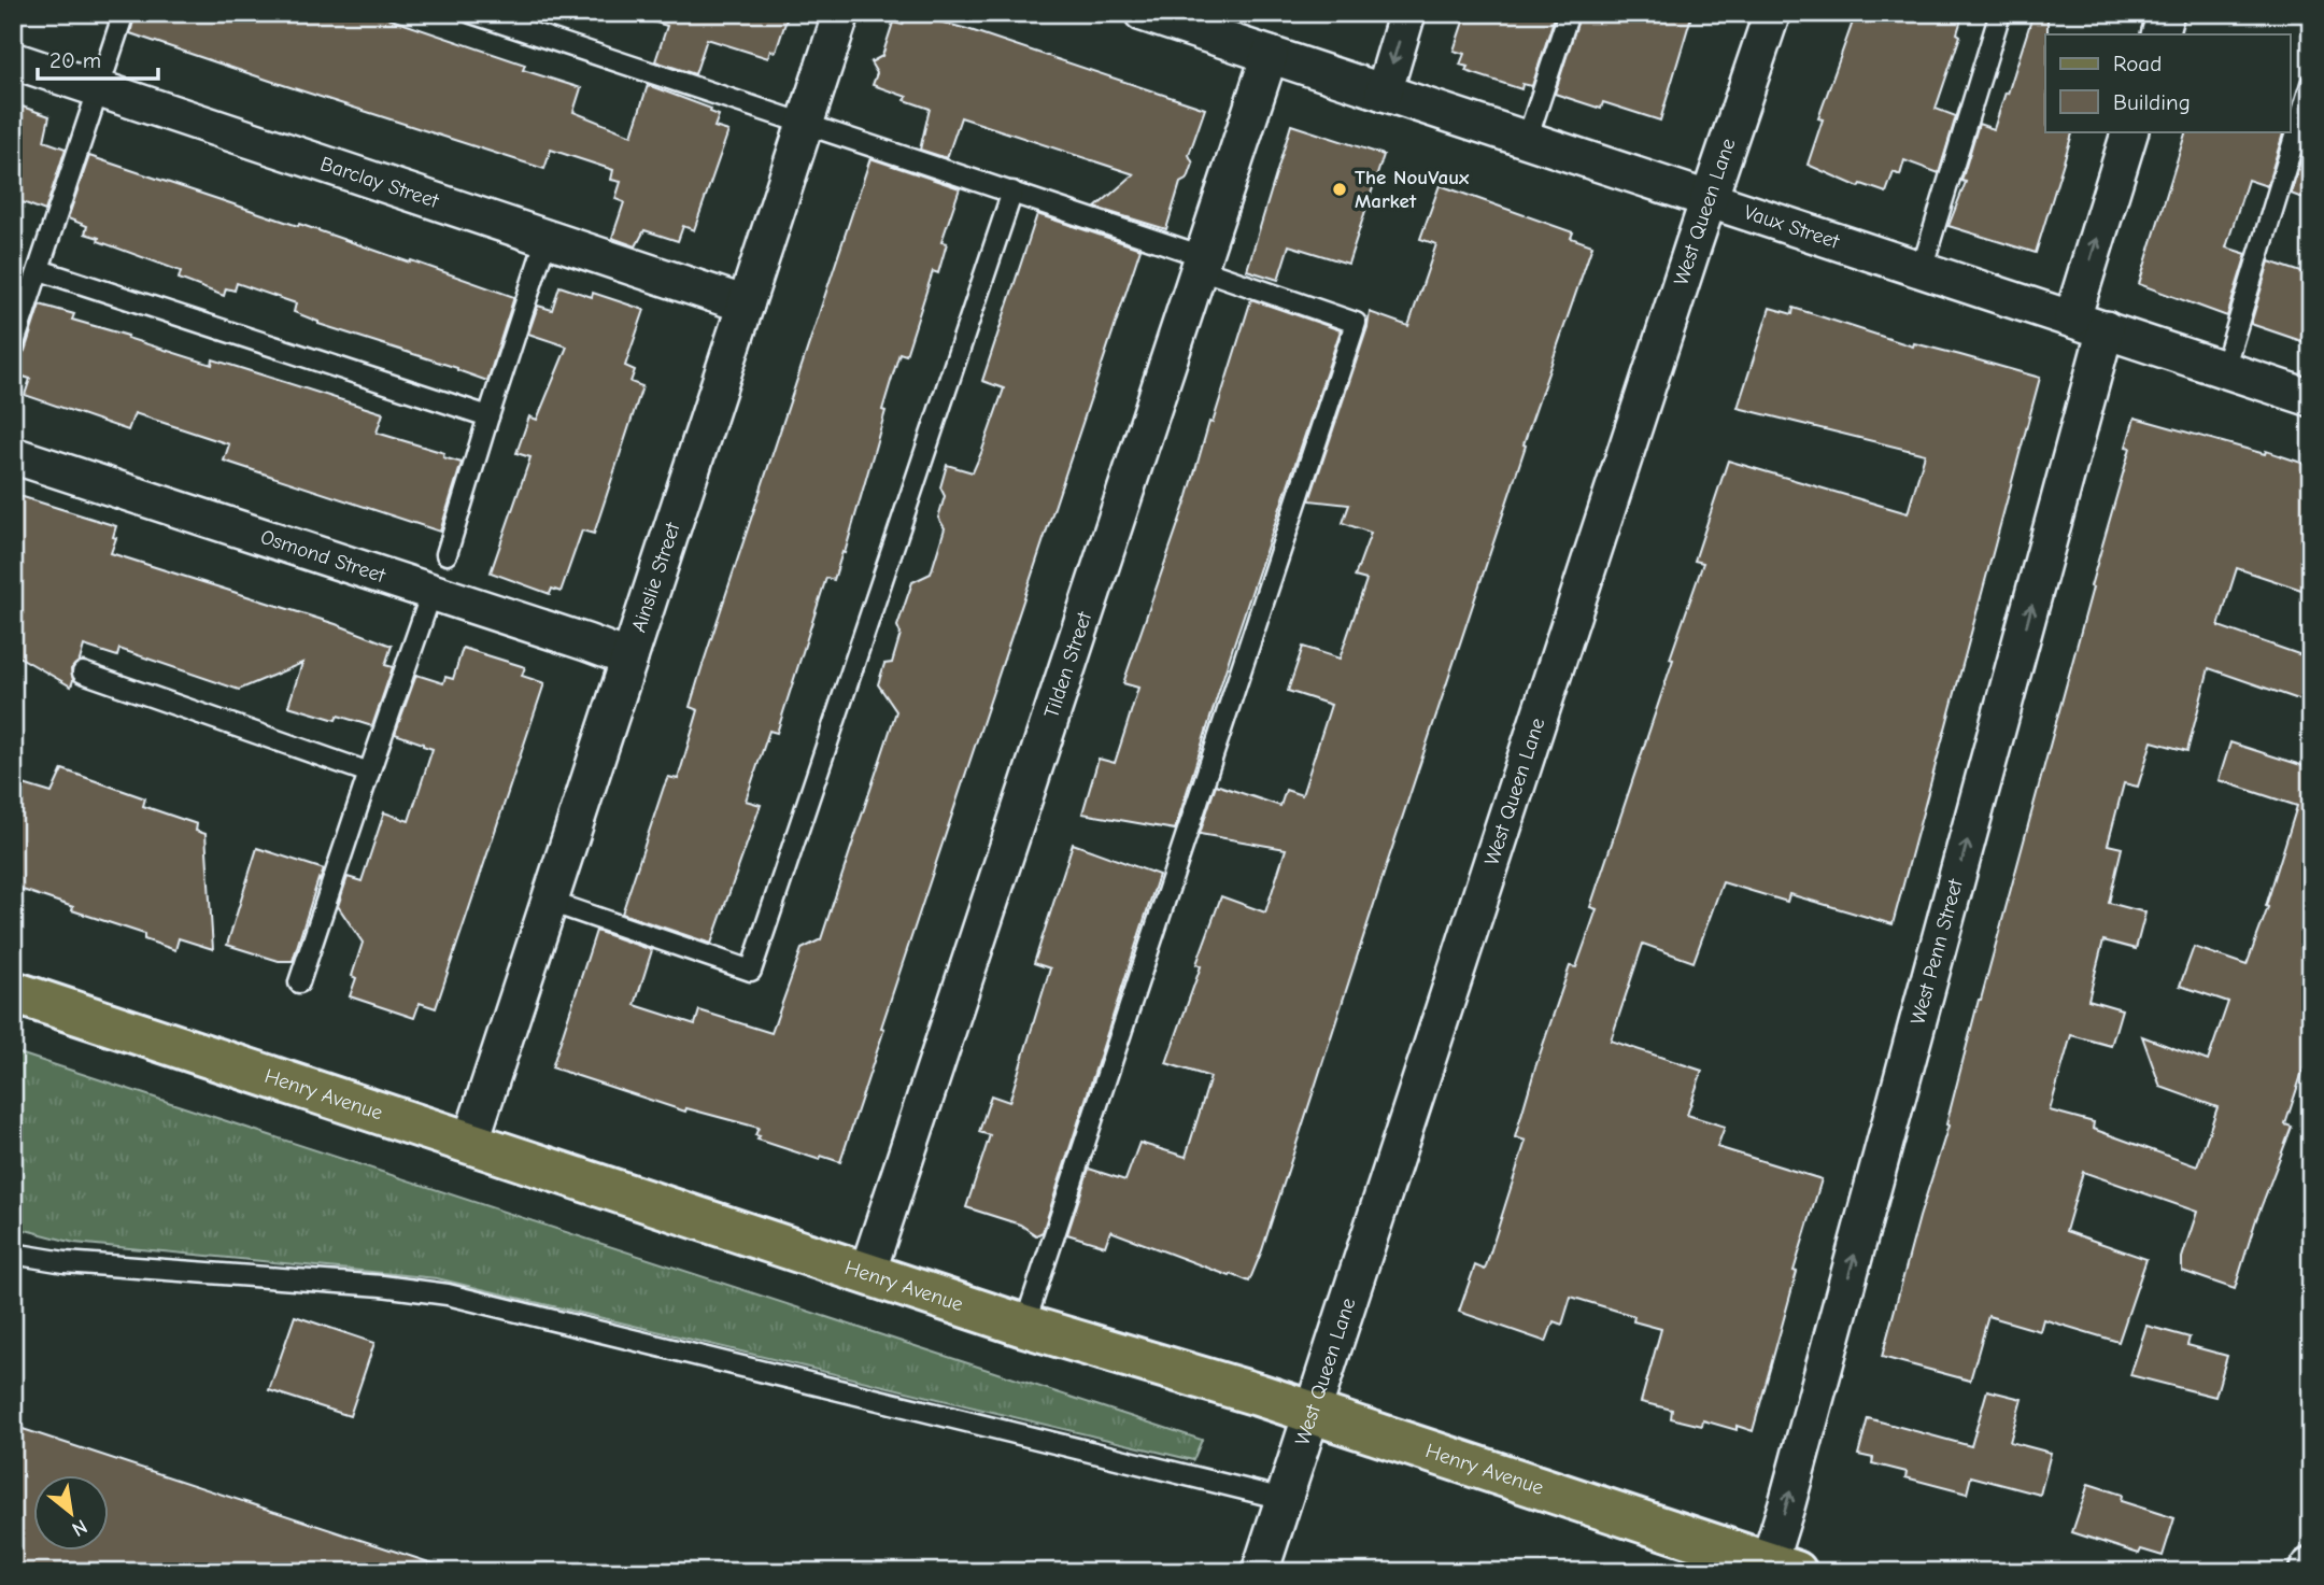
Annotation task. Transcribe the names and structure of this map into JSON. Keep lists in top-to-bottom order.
{
  "streets": {
    "main road": ["Henry Avenue"],
    "street": [
      "Barclay Street",
      "West Queen Lane",
      "Vaux Street",
      "Osmond Street",
      "Ainslie Street",
      "Tilden Street",
      "West Penn Street"
    ]
  },
  "crossings": [
    ["Barclay Street", "Ainslie Street"],
    ["West Queen Lane", "Vaux Street"],
    ["West Queen Lane", "Henry Avenue"],
    ["Vaux Street", "Tilden Street"],
    ["Vaux Street", "West Penn Street"],
    ["Osmond Street", "Ainslie Street"],
    ["Ainslie Street", "Henry Avenue"],
    ["Tilden Street", "Henry Avenue"],
    ["West Penn Street", "Henry Avenue"]
  ],
  "one_way": ["West Penn Street"],
  "places": ["The NouVaux Market"],
  "legend": ["Road", "Building"],
  "scale_bar": "20 m",
  "north": "bottom right"
}
